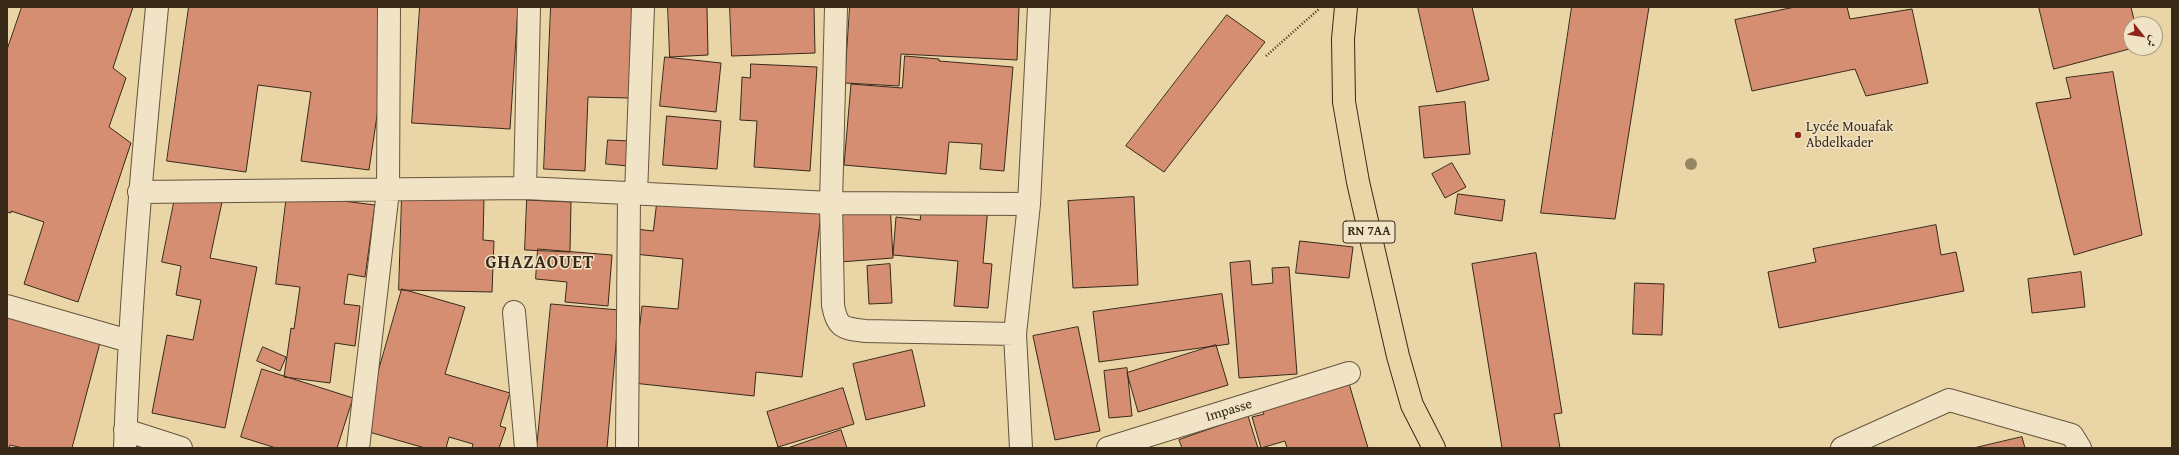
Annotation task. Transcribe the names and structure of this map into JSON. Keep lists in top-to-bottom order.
{
  "streets": {
    "main road": ["RN 7AA"],
    "street": ["Impasse"]
  },
  "districts": ["GHAZAOUET"],
  "places": ["Lycée Mouafak Abdelkader"],
  "north": "bottom right"
}
